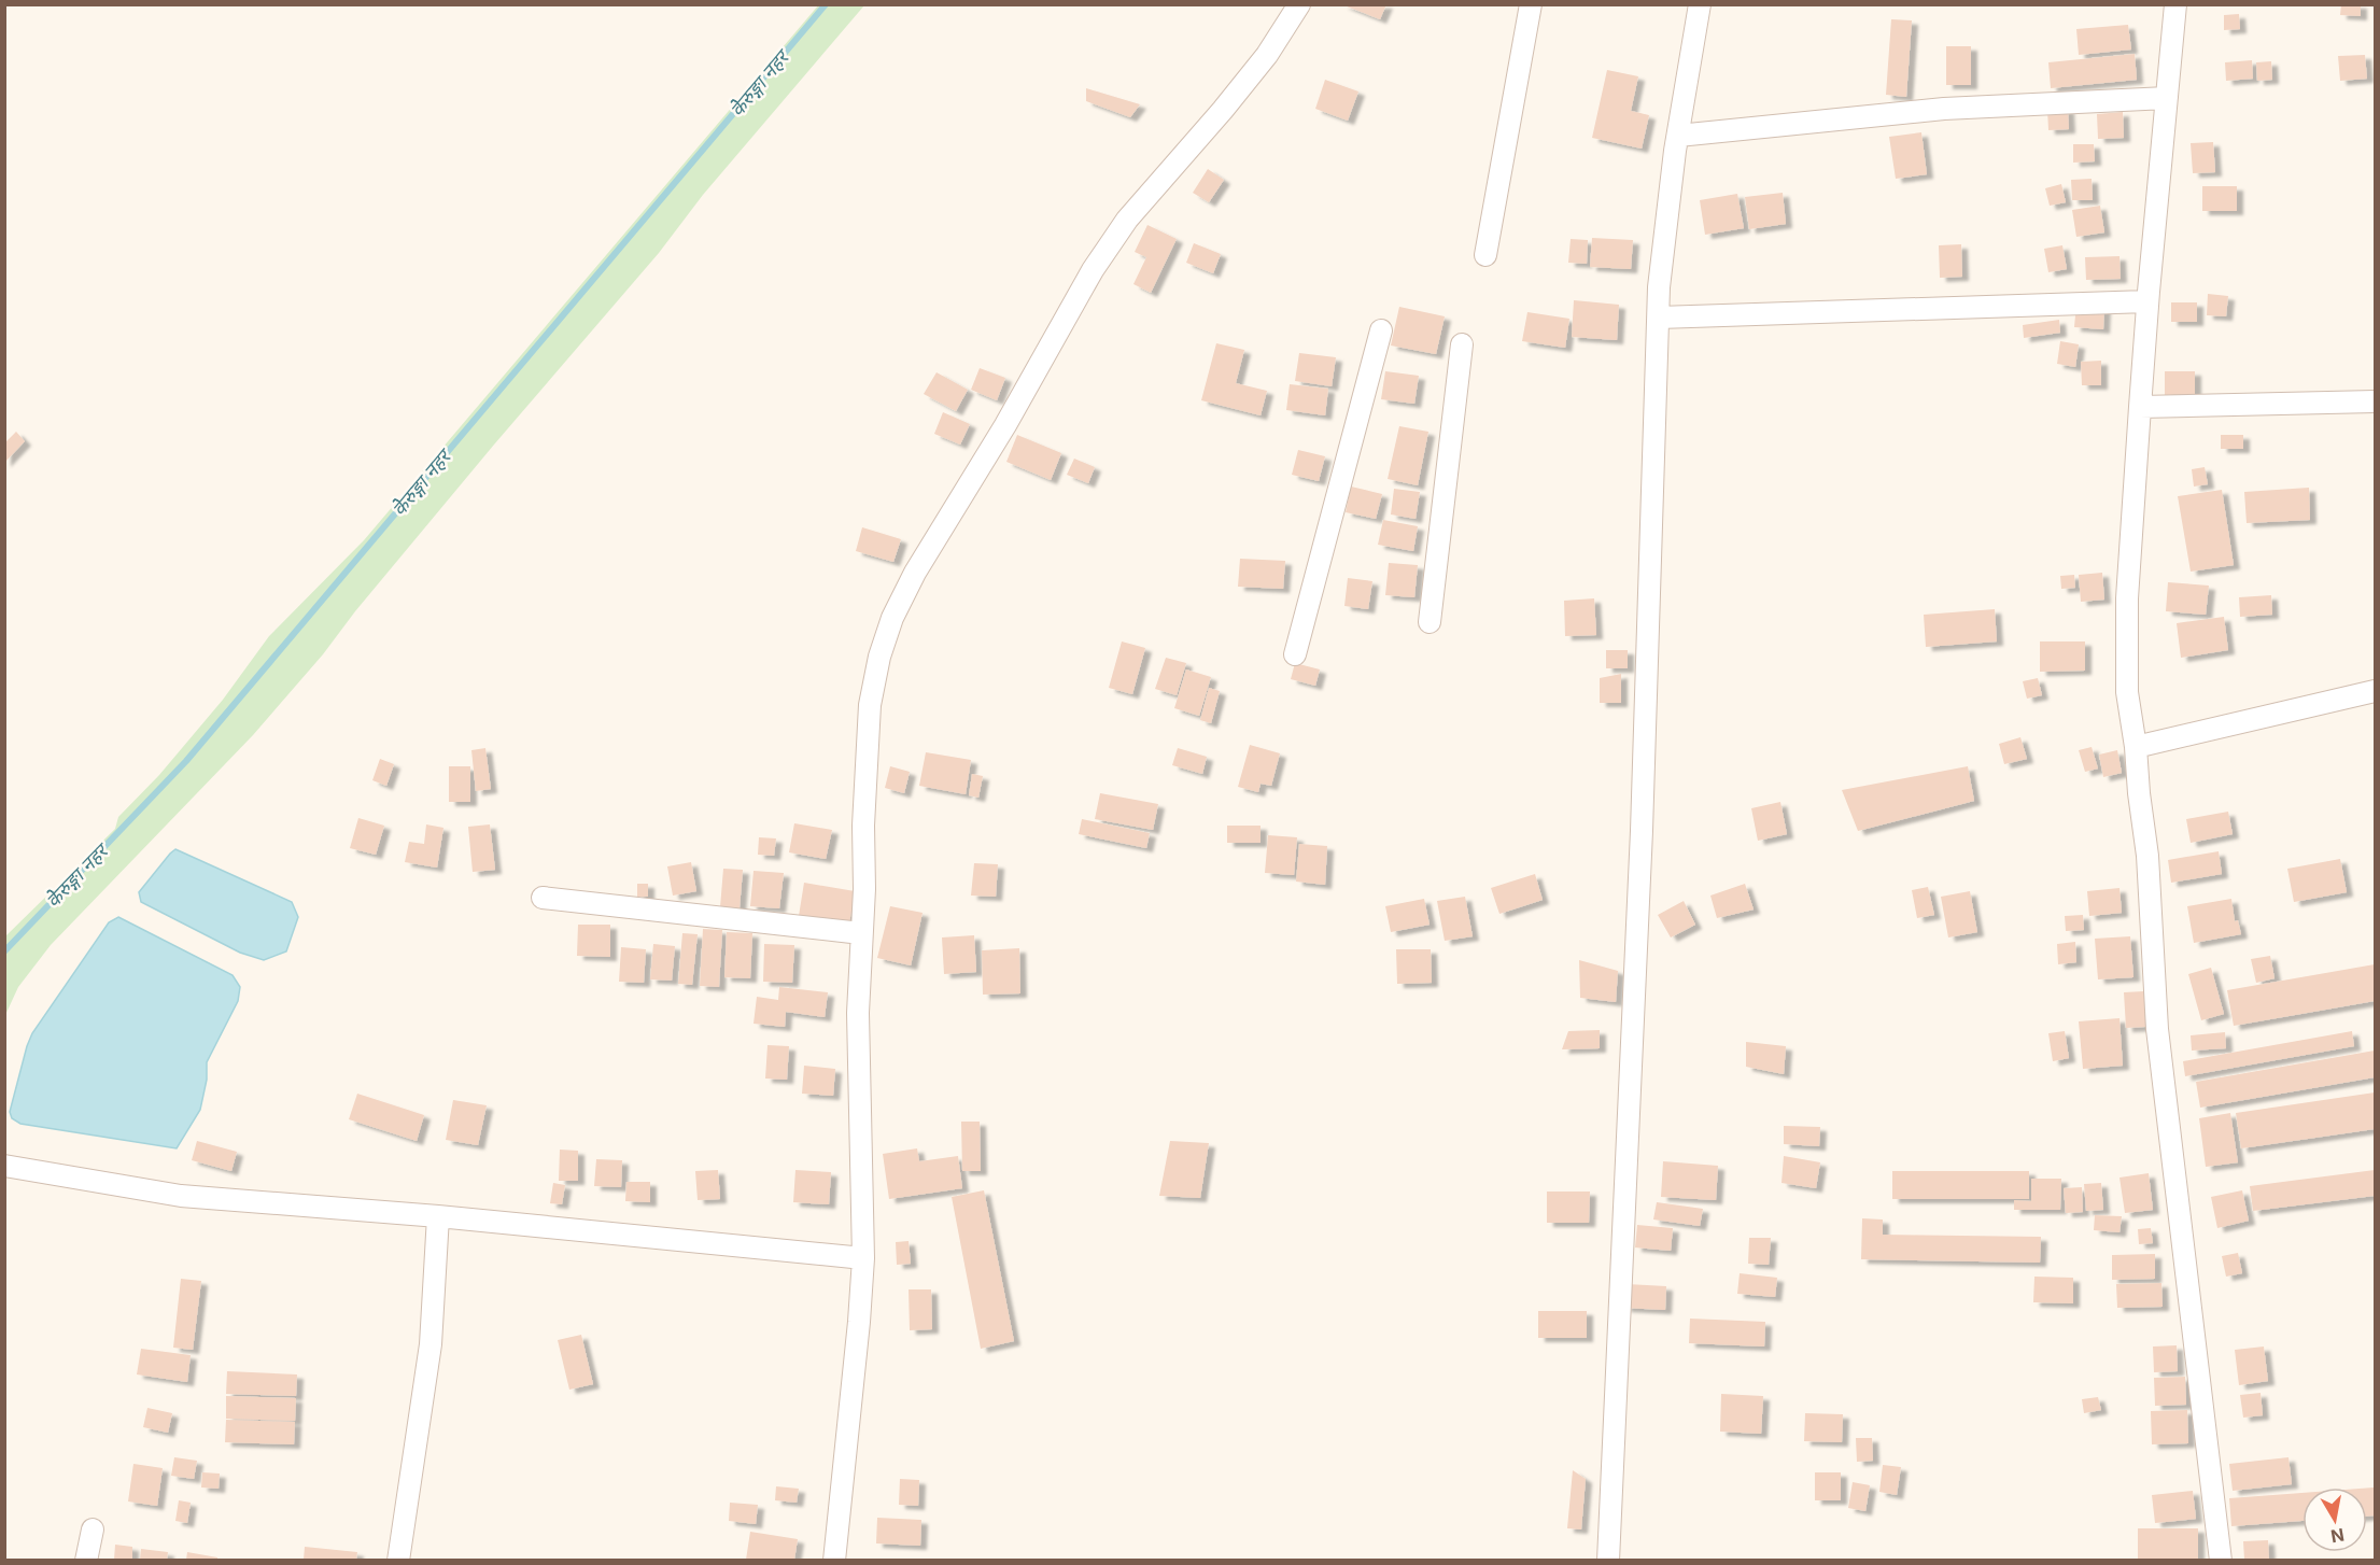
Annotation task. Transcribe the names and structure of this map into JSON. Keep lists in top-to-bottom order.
{
  "water": ["केेरुङ्गा नहर"],
  "north": "bottom"
}
